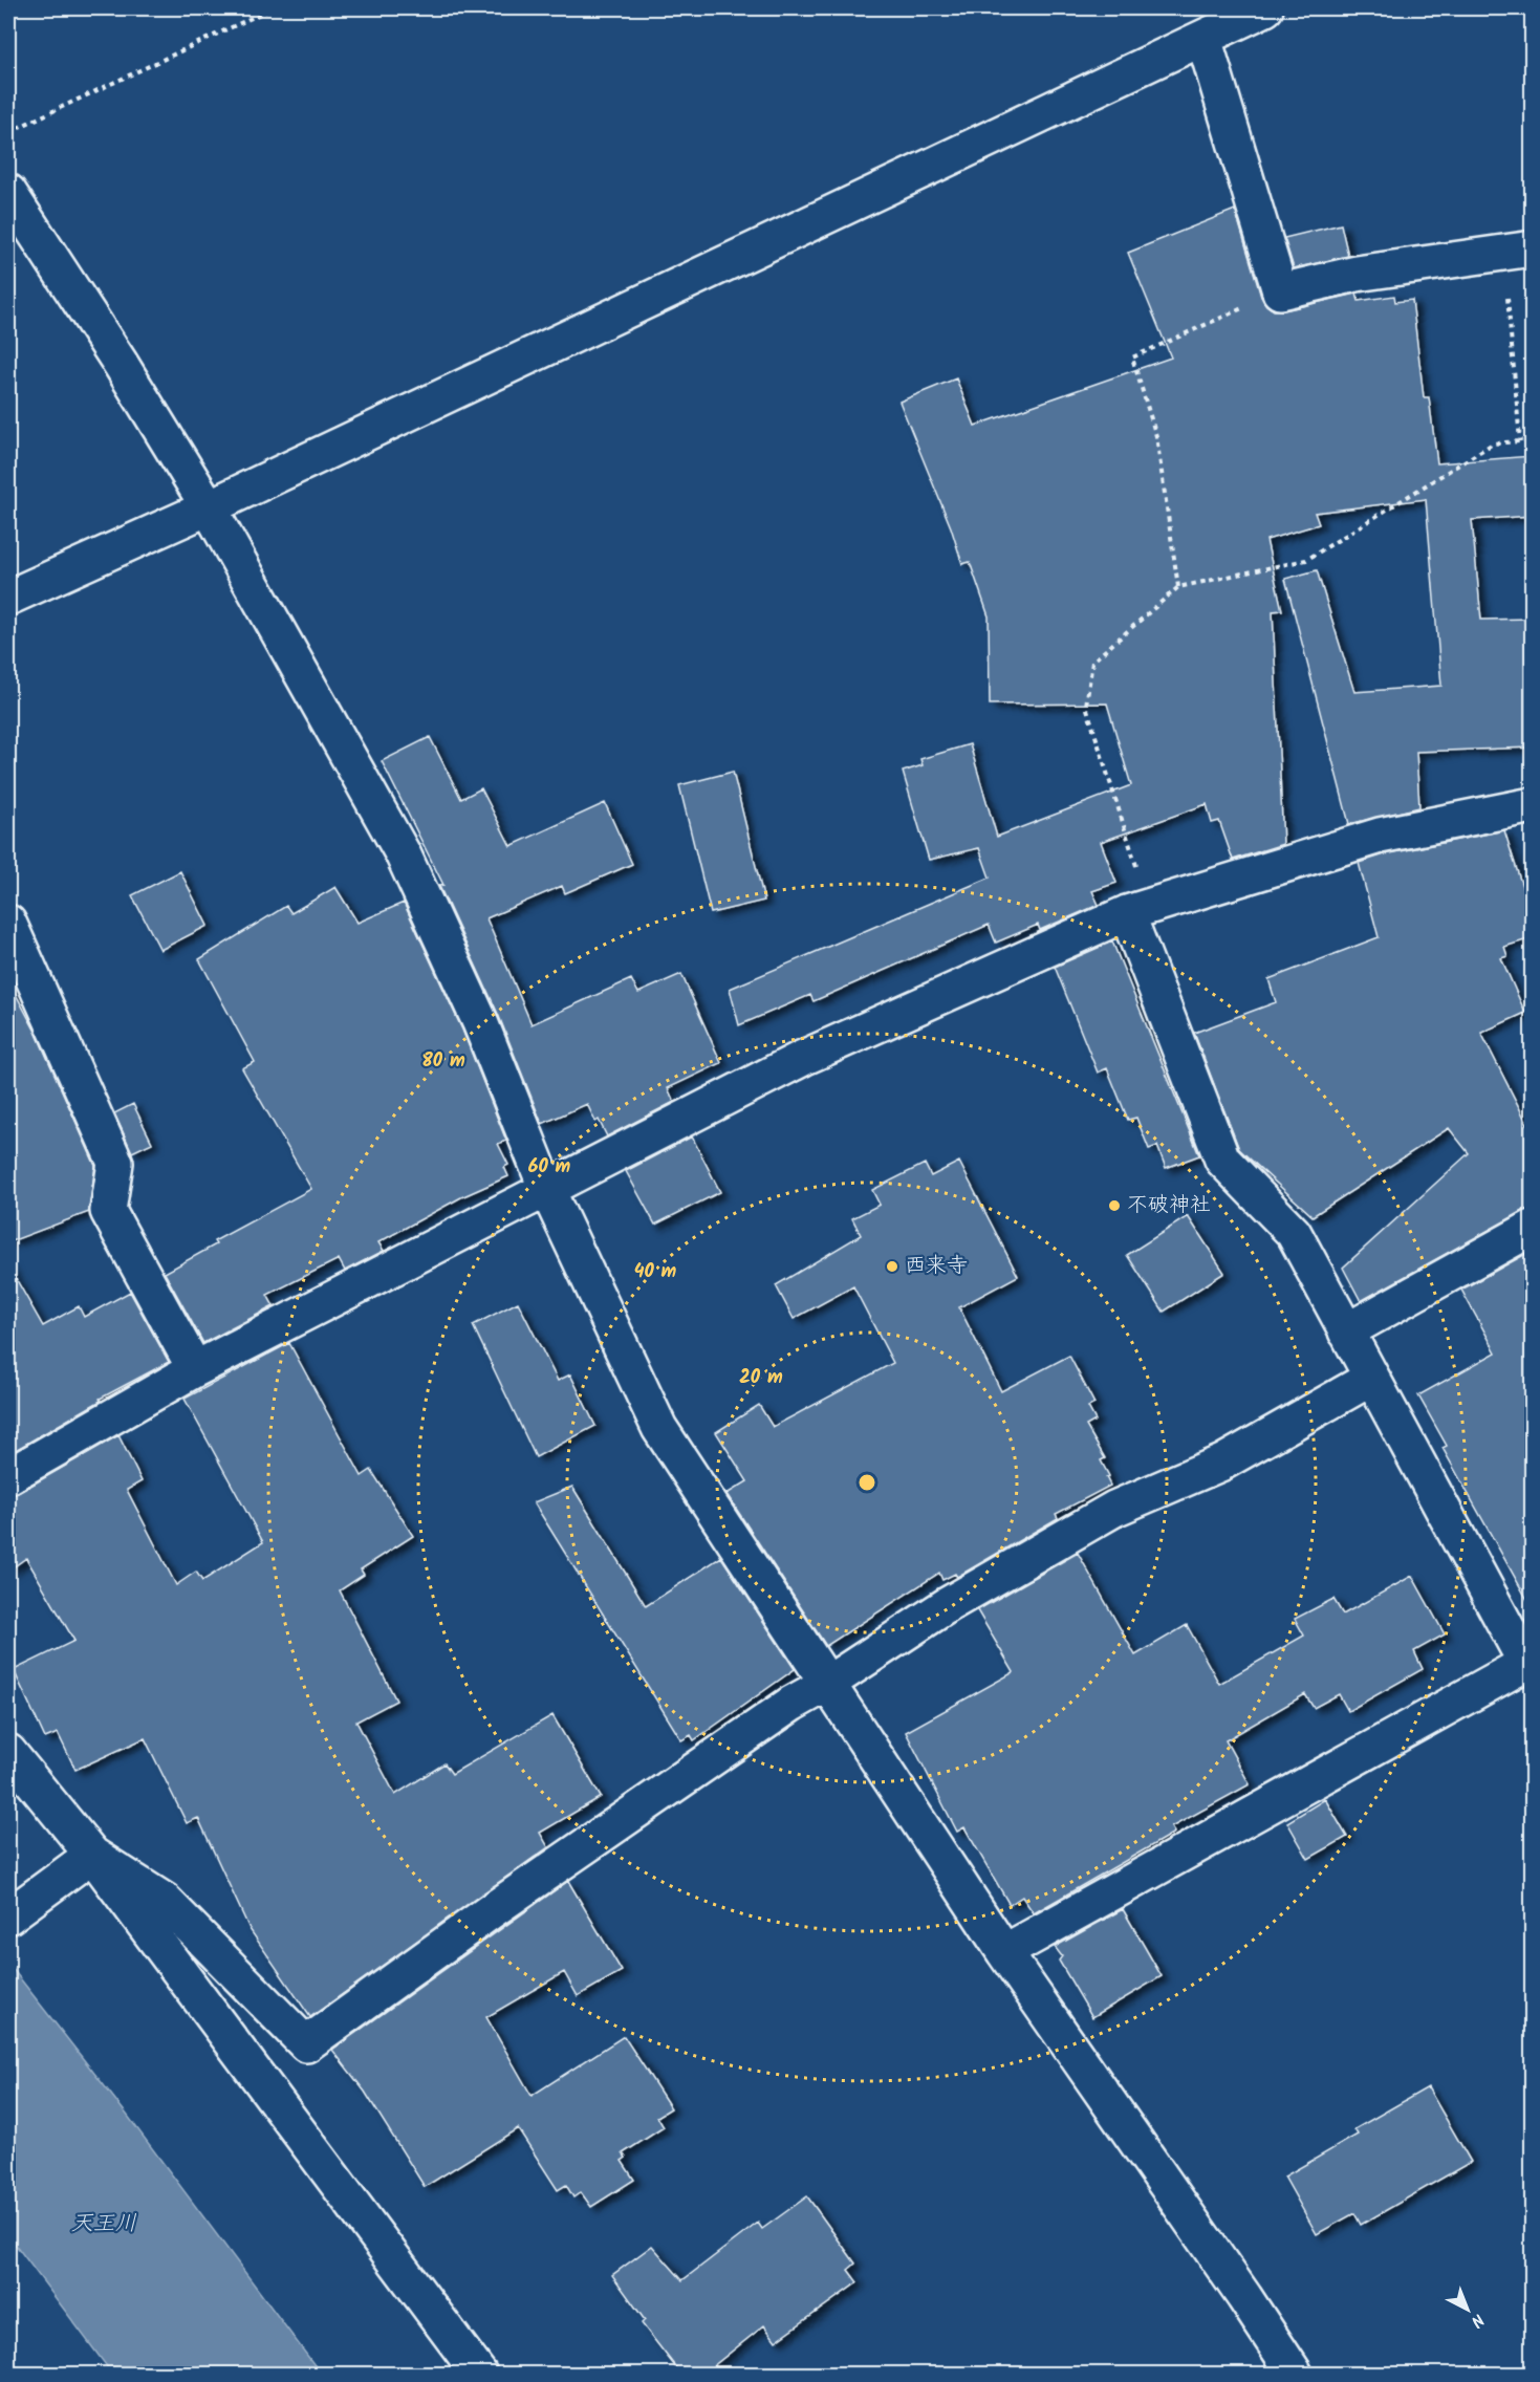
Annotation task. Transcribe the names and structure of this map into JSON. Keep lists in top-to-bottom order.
{
  "water": ["天王川"],
  "places": ["不破神社", "西来寺"],
  "north": "bottom right",
  "rings": [
    "80 m",
    "60 m",
    "40 m",
    "20 m"
  ]
}
